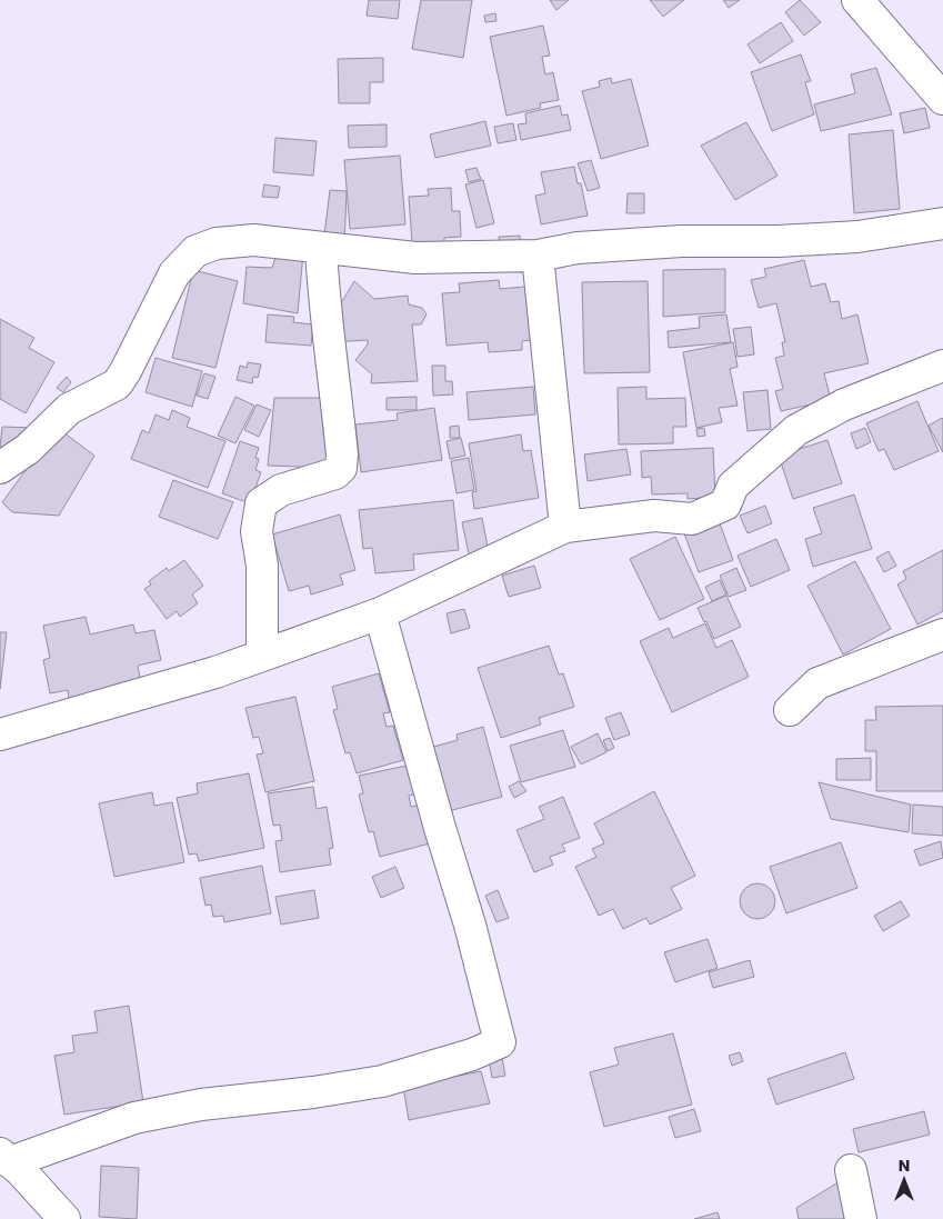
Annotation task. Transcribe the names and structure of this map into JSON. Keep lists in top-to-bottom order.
{
  "north": "top"
}
